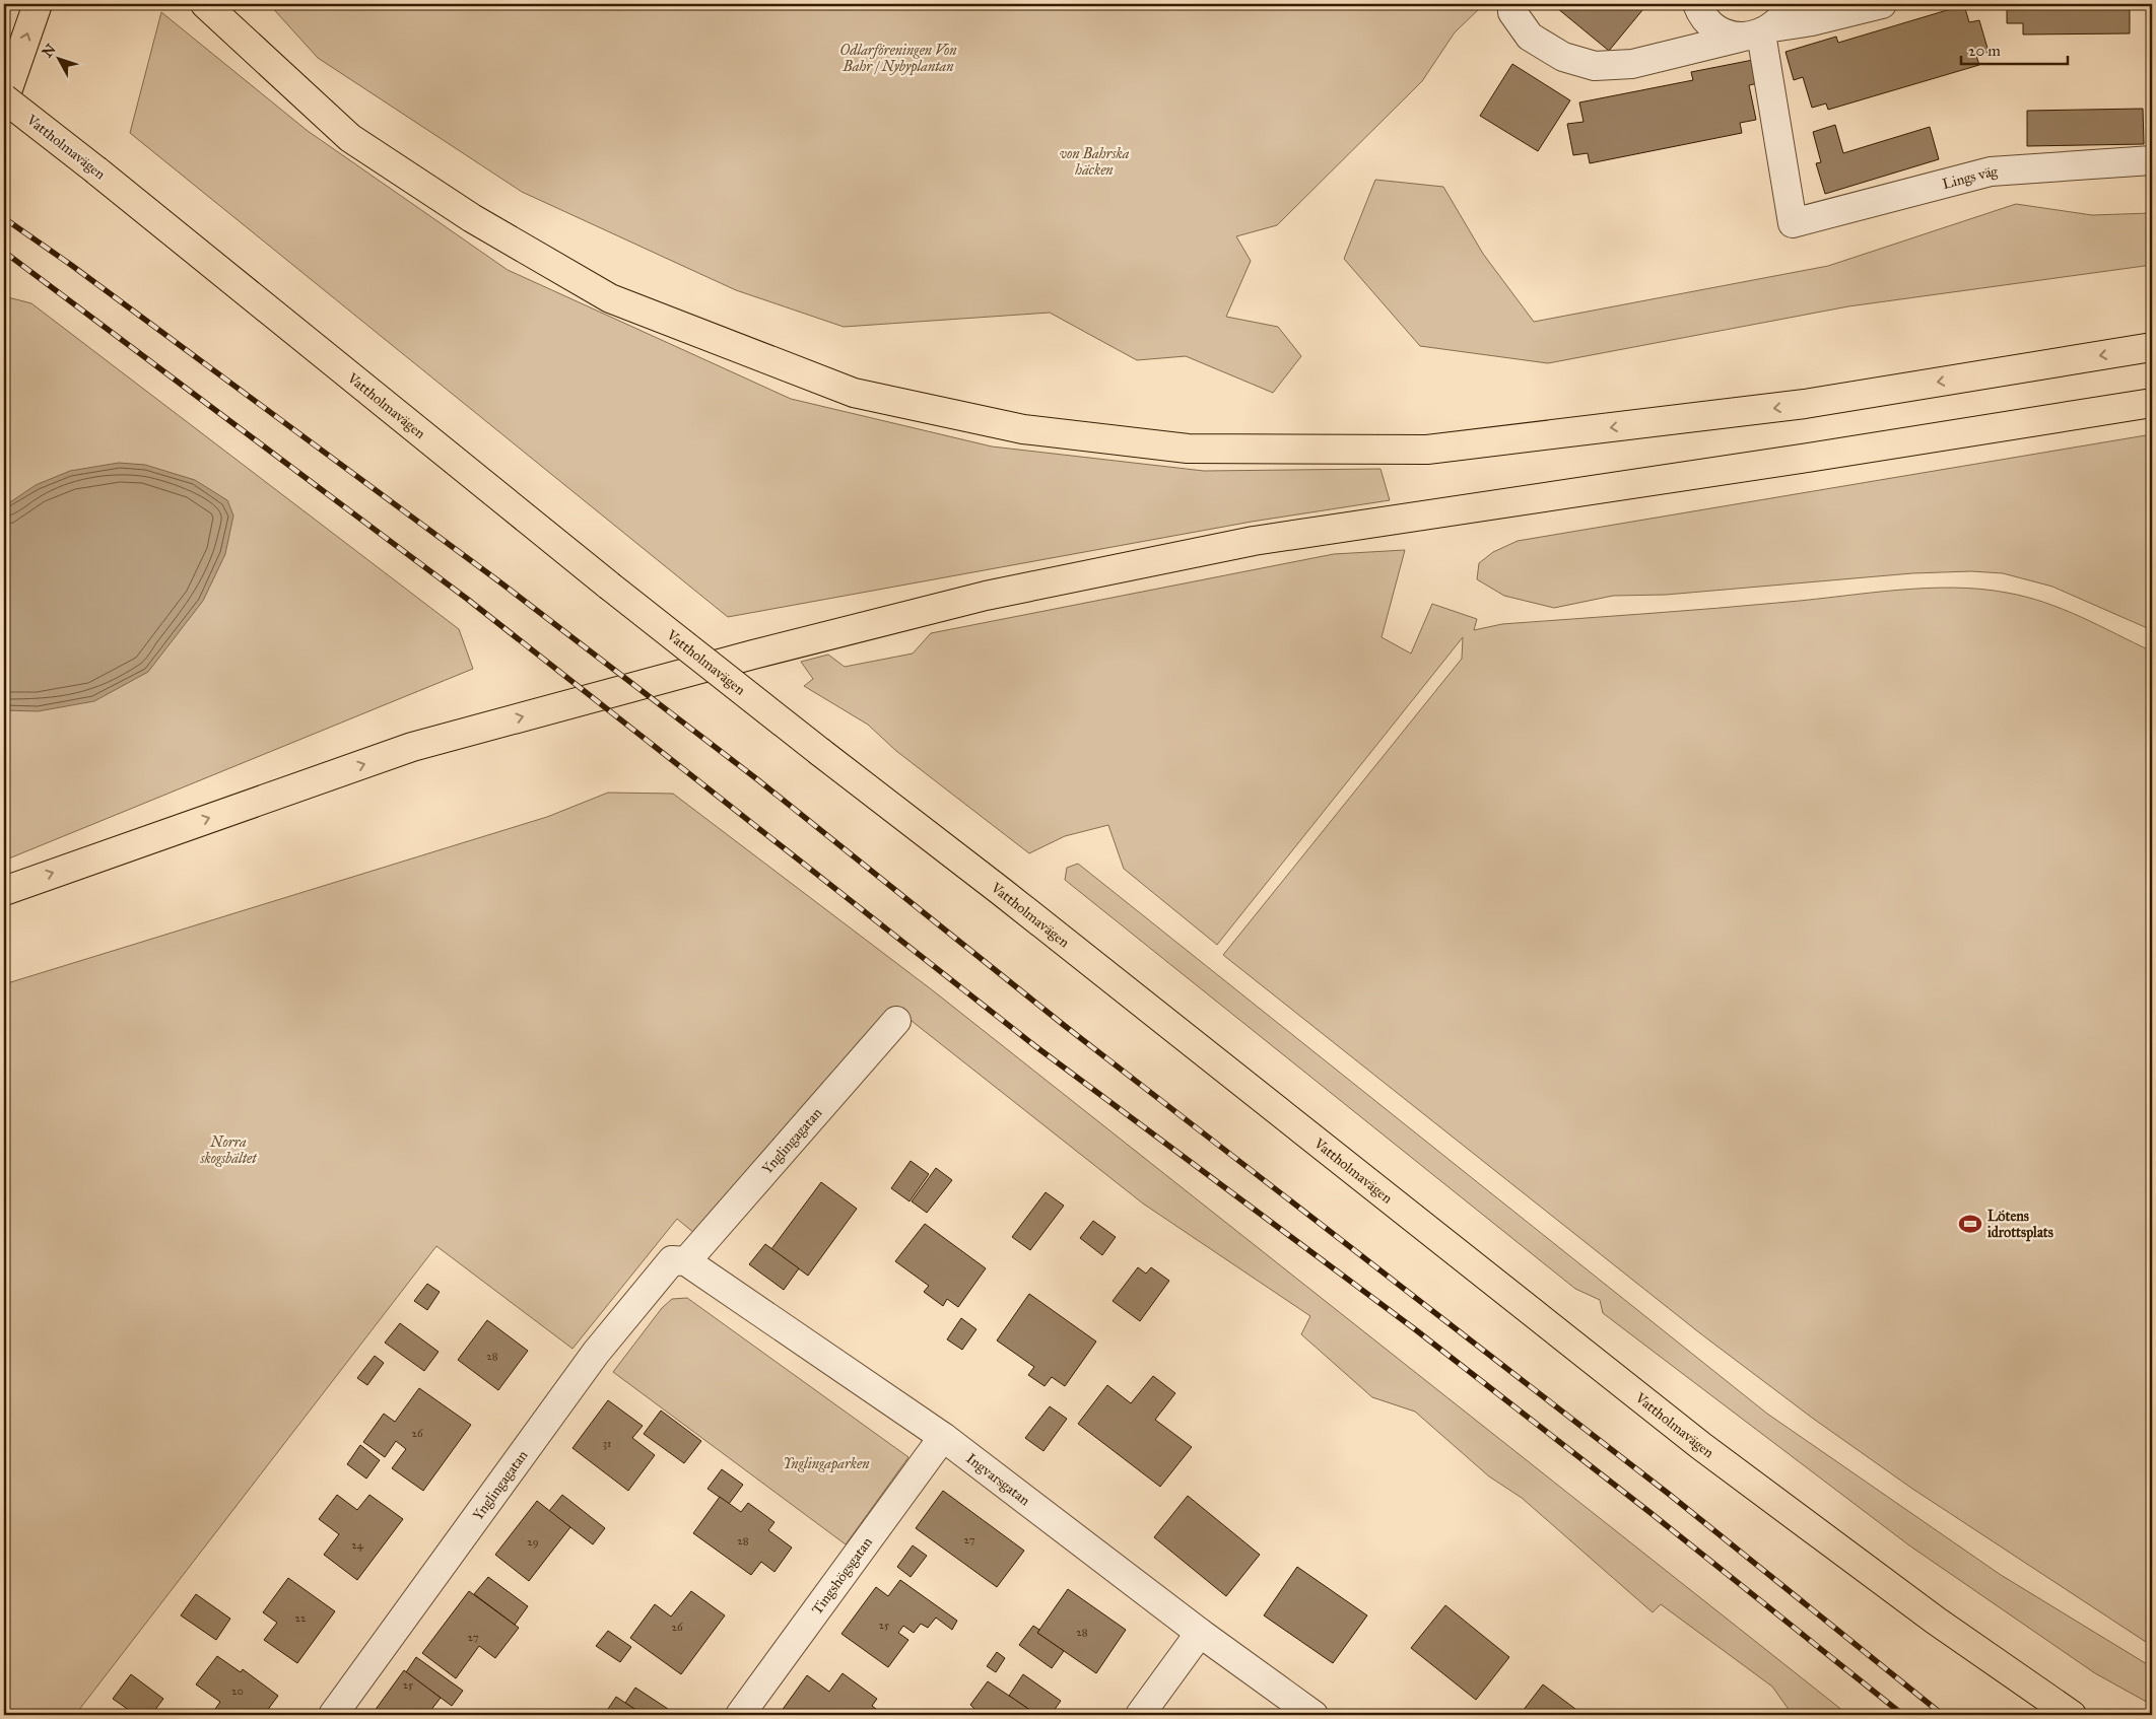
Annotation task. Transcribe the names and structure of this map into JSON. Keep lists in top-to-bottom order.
{
  "streets": {
    "main road": ["Vattholmavägen"],
    "street": [
      "Lings väg",
      "Ynglingagatan",
      "Ingvarsgatan",
      "Tingshögsgatan"
    ]
  },
  "crossings": [
    ["Ynglingagatan", "Ingvarsgatan"],
    ["Ingvarsgatan", "Tingshögsgatan"]
  ],
  "parks": [
    "Odlarföreningen Von Bahr / Nybyplantan",
    "von Bahrska häcken",
    "Norra skogsbältet",
    "Ynglingaparken"
  ],
  "places": {
    "sports": ["Lötens idrottsplats"]
  },
  "house_numbers": [
    "28",
    "26",
    "31",
    "27",
    "28",
    "29",
    "24",
    "22",
    "25",
    "26",
    "28",
    "27",
    "25",
    "20"
  ],
  "scale_bar": "20 m",
  "north": "top left"
}
